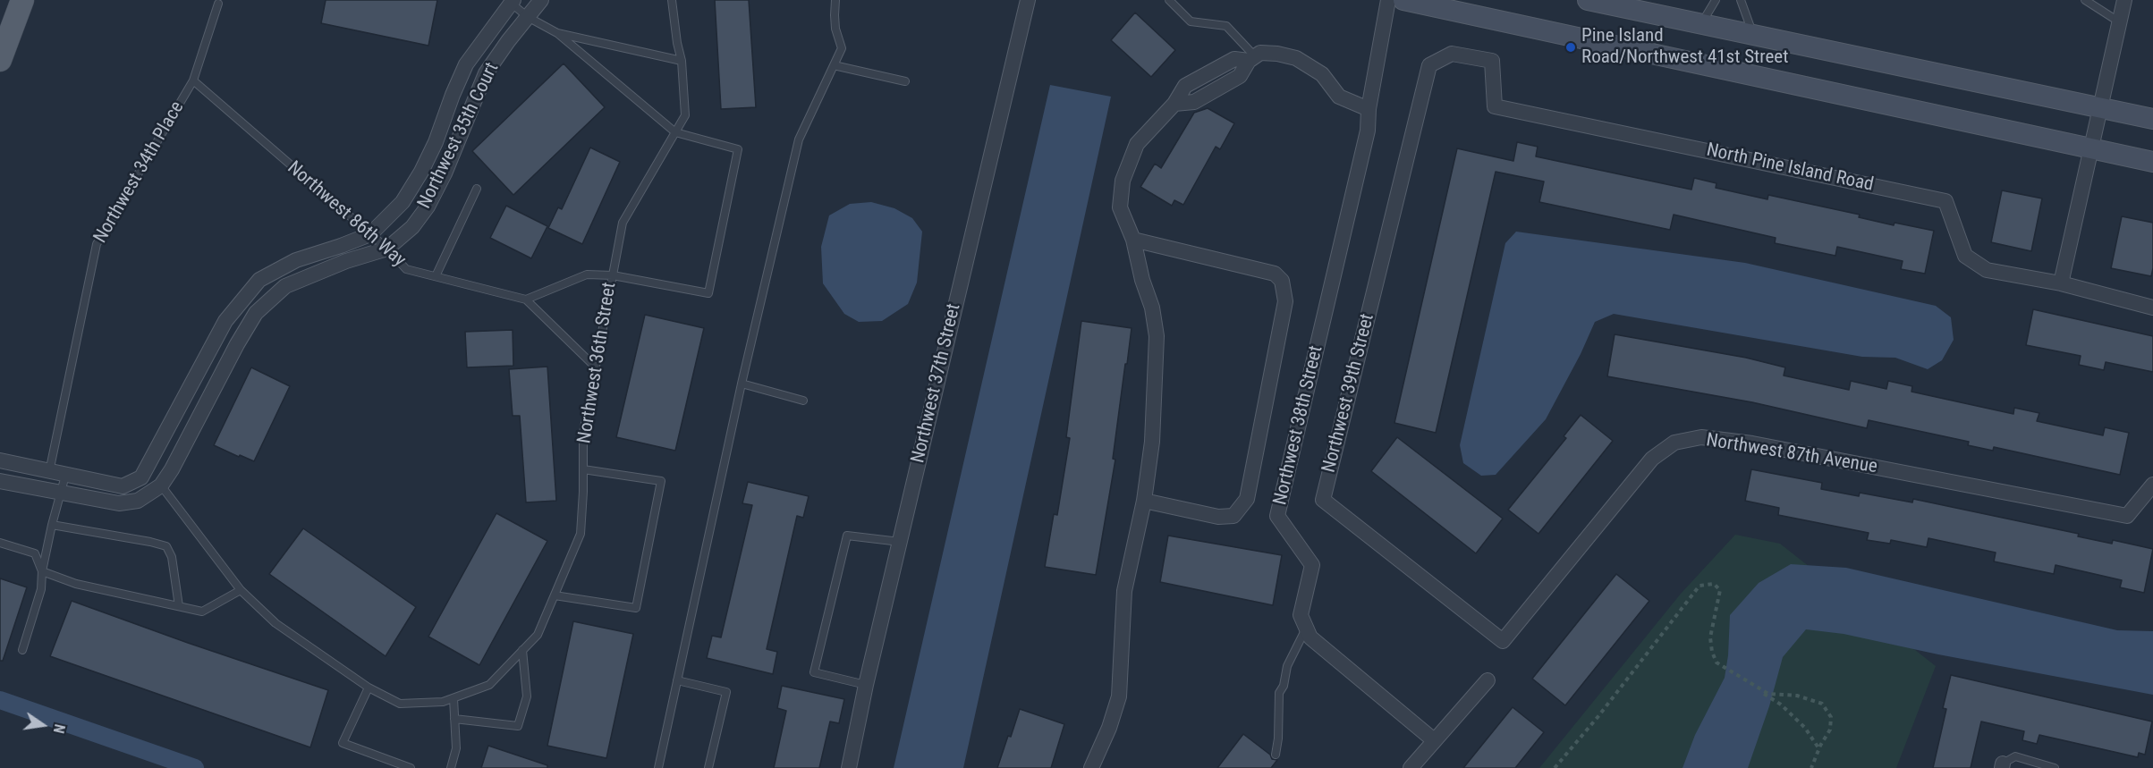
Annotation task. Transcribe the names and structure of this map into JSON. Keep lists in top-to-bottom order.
{
  "streets": {
    "street": [
      "Northwest 35th Court",
      "North Pine Island Road",
      "Northwest 37th Street",
      "Northwest 39th Street",
      "Northwest 38th Street",
      "Northwest 87th Avenue"
    ],
    "lane": ["Northwest 34th Place", "Northwest 86th Way", "Northwest 36th Street"]
  },
  "crossings": [
    ["Northwest 35th Court", "Northwest 86th Way"],
    ["Northwest 35th Court", "Northwest 36th Street"],
    ["North Pine Island Road", "Northwest 39th Street"],
    ["Northwest 34th Place", "Northwest 86th Way"],
    ["Northwest 86th Way", "Northwest 36th Street"],
    ["Northwest 39th Street", "Northwest 87th Avenue"]
  ],
  "places": ["Pine Island Road/Northwest 41st Street"],
  "north": "right"
}
